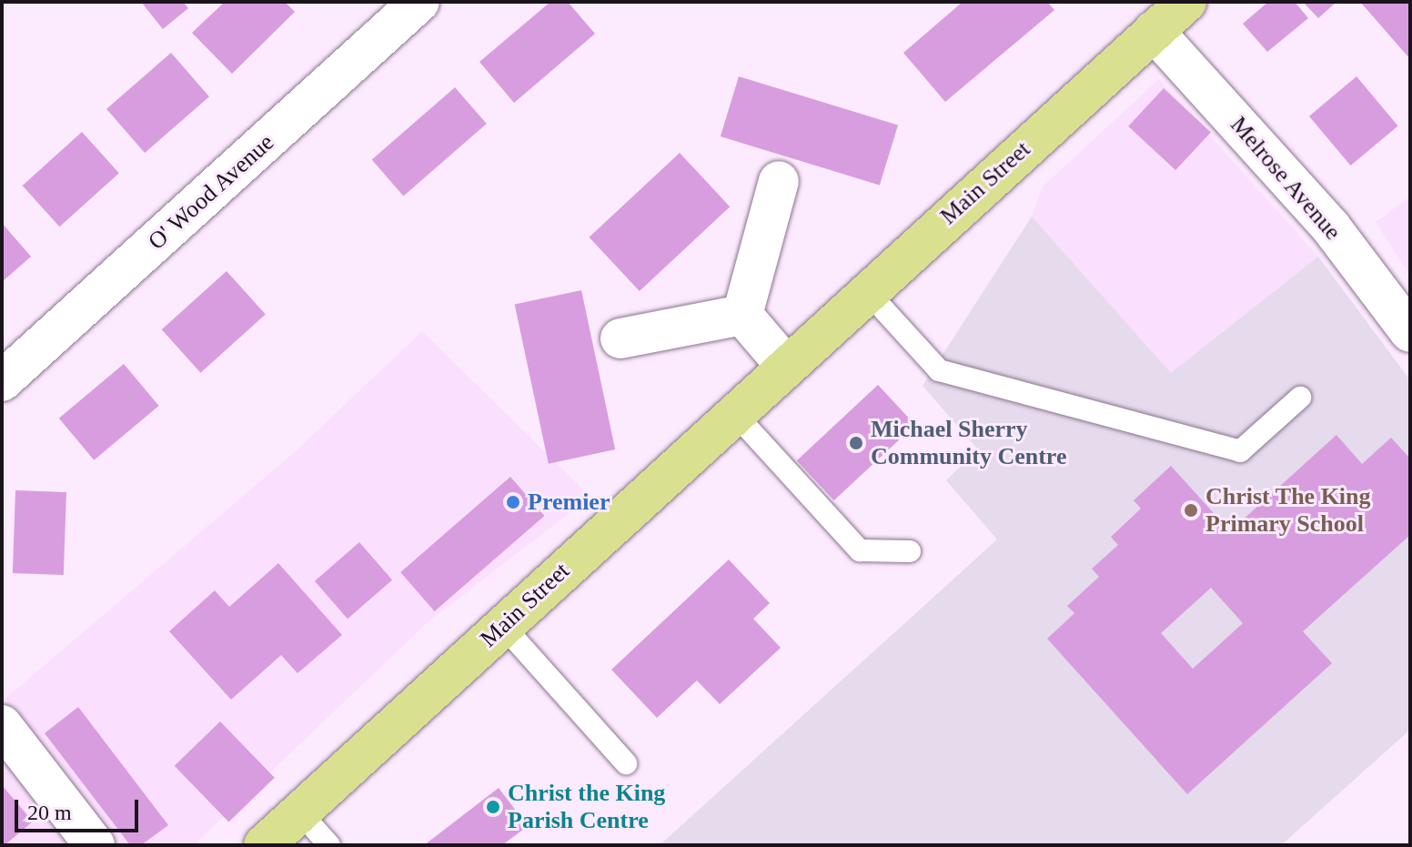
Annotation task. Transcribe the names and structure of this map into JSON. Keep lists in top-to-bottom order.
{
  "streets": {
    "main road": ["Main Street"],
    "street": ["Melrose Avenue", "O' Wood Avenue"]
  },
  "crossings": [
    ["Melrose Avenue", "Main Street"]
  ],
  "places": [
    "Michael Sherry Community Centre",
    "Premier",
    "Christ The King Primary School",
    "Christ the King Parish Centre"
  ],
  "scale_bar": "20 m"
}
